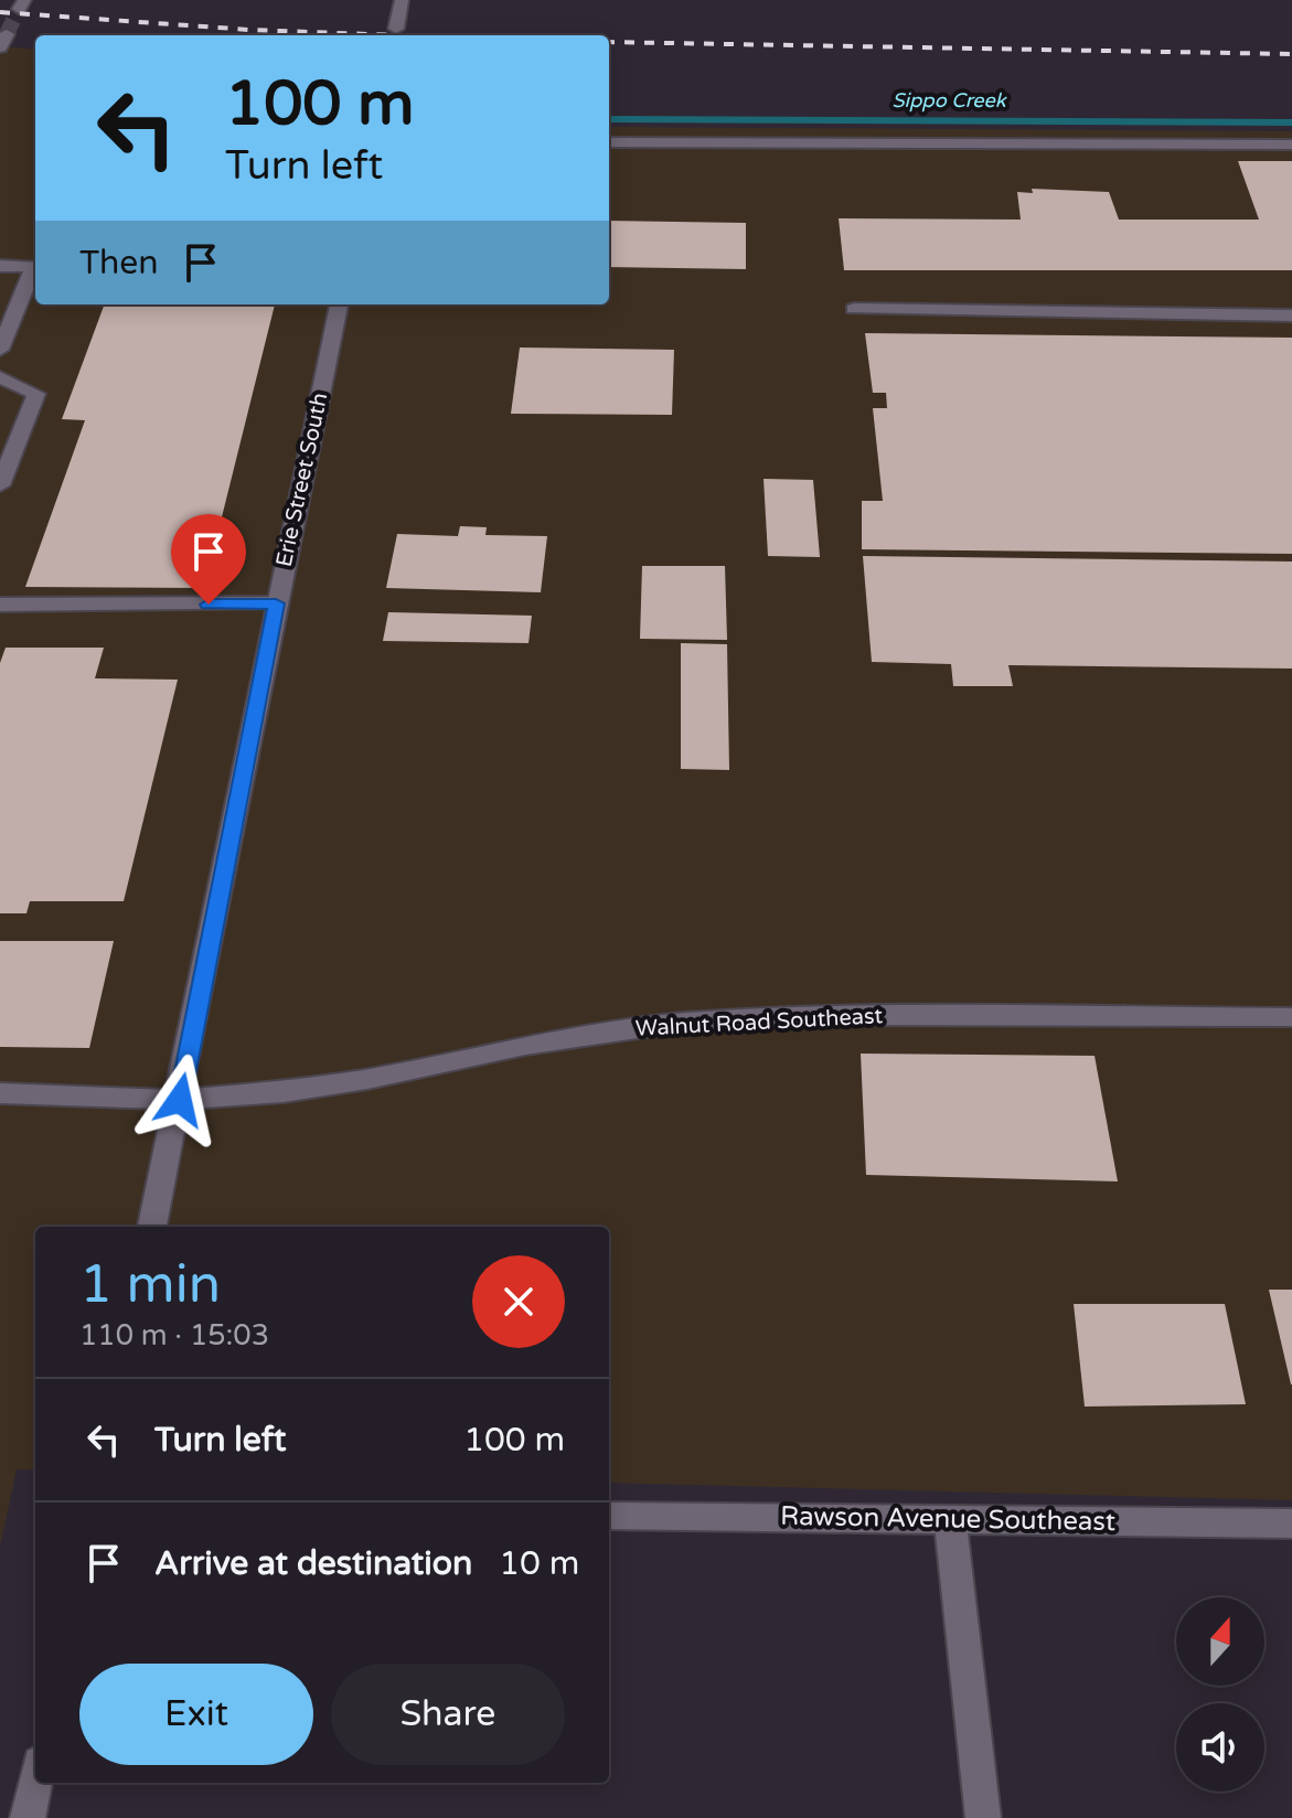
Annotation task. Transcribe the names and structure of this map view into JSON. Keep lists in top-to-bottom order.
{
  "streets": {
    "main road": ["Erie Street South", "Walnut Road Southeast", "Rawson Avenue Southeast"]
  },
  "crossings": [
    ["Erie Street South", "Walnut Road Southeast"]
  ],
  "water": ["Sippo Creek"],
  "north": "top",
  "page": {
    "turn": ["100 m", "Turn left"],
    "then": "Then",
    "heading": ["1 min", "110 m · 15:03"],
    "list": [
      {
        "name": "Turn left",
        "value": "100 m"
      },
      {
        "name": "Arrive at destination",
        "value": "10 m"
      }
    ],
    "buttons": ["Exit", "Share"]
  }
}
